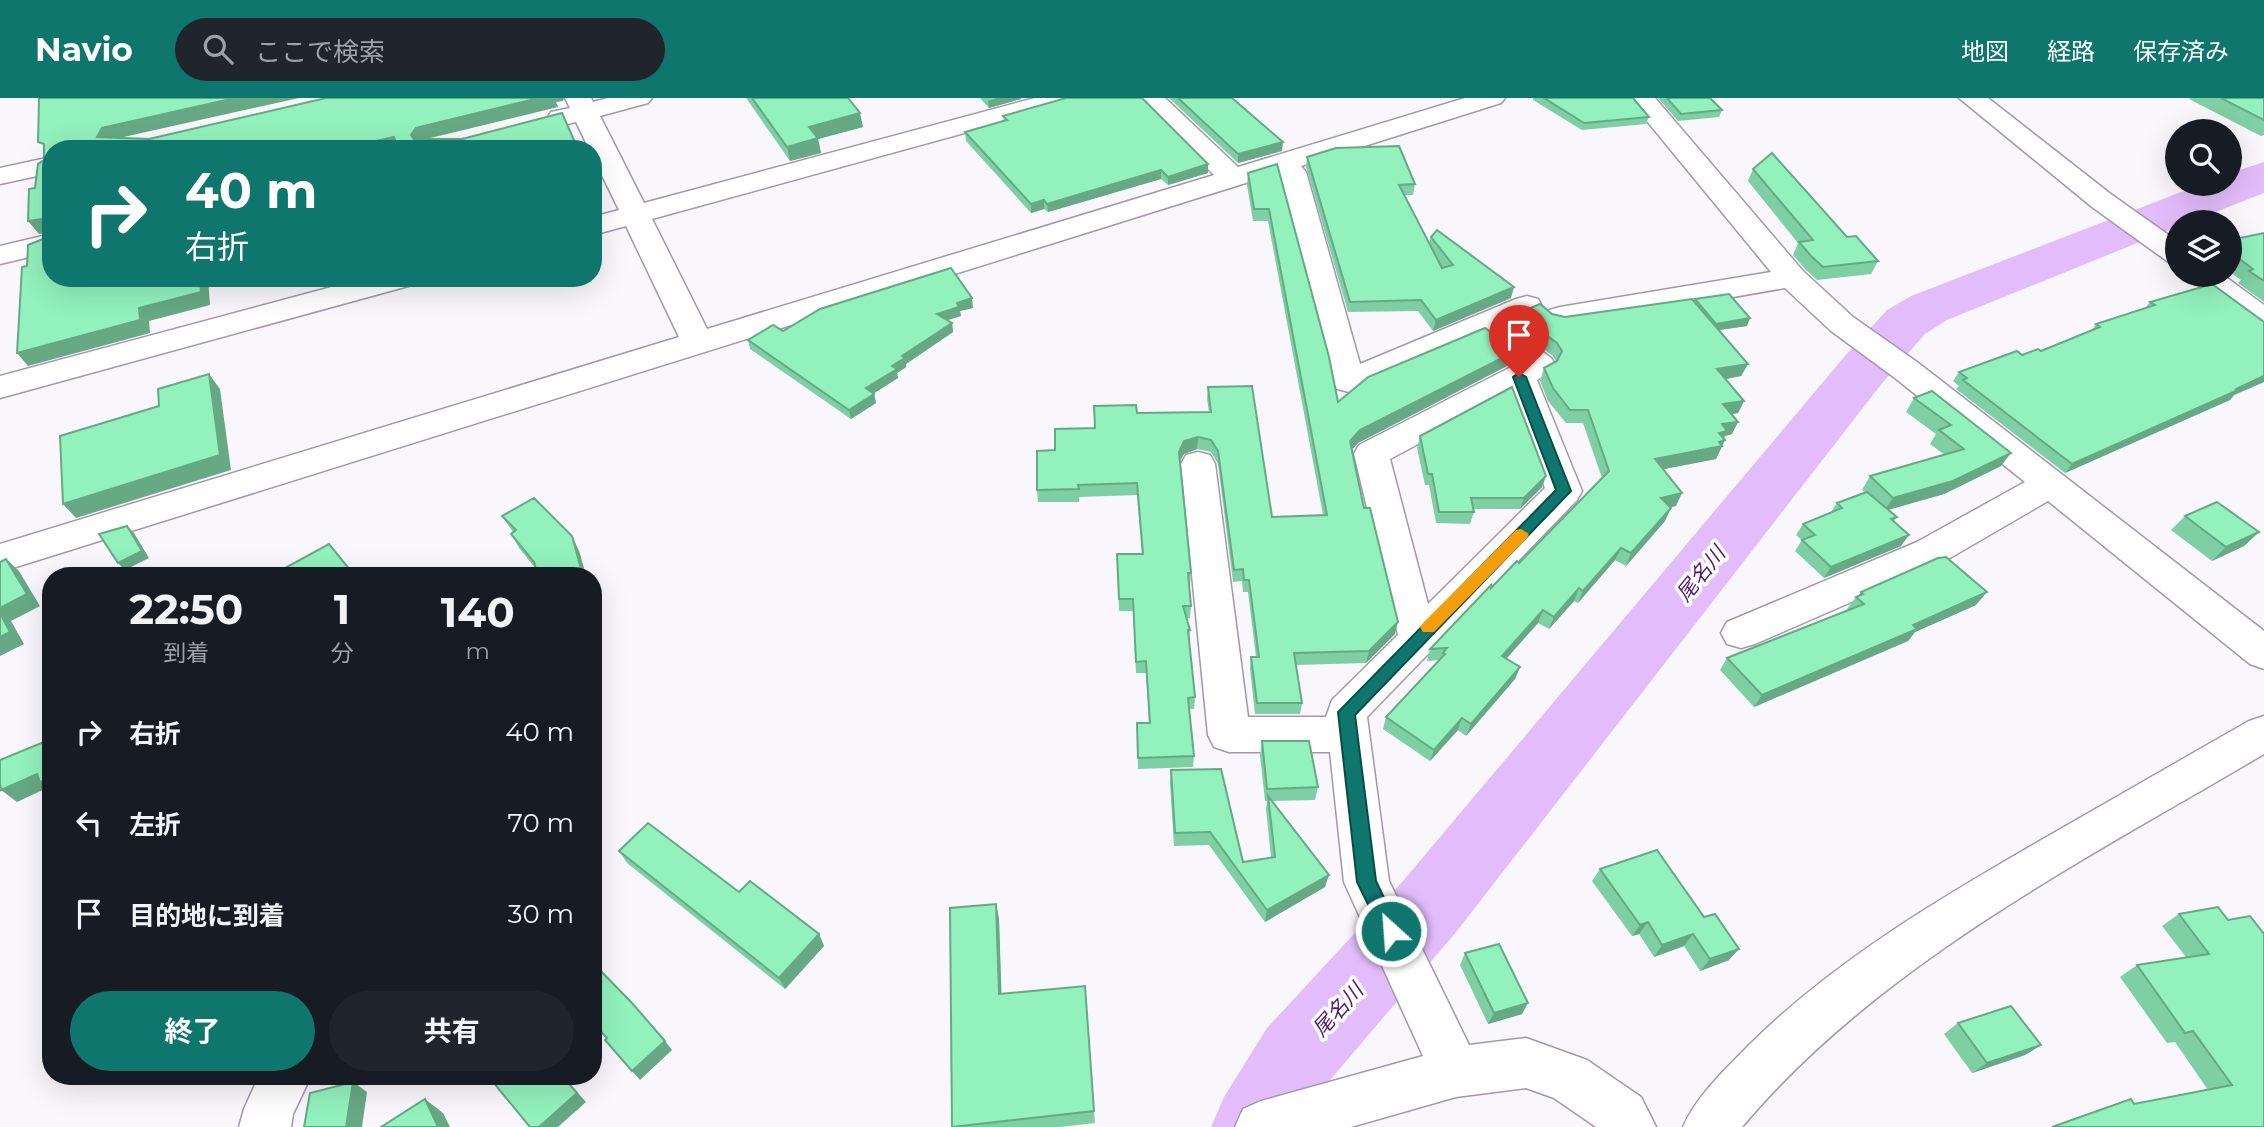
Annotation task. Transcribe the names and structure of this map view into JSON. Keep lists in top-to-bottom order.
{
  "water": ["尾名川"],
  "page": {
    "header": "Navio",
    "search": "ここで検索",
    "nav": ["地図", "経路", "保存済み"],
    "turn": ["40 m", "右折"],
    "eta": [
      "22:50",
      "到着",
      "1",
      "分",
      "140",
      "m"
    ],
    "list": [
      {
        "name": "右折",
        "value": "40 m"
      },
      {
        "name": "左折",
        "value": "70 m"
      },
      {
        "name": "目的地に到着",
        "value": "30 m"
      }
    ],
    "buttons": ["終了", "共有"]
  }
}
